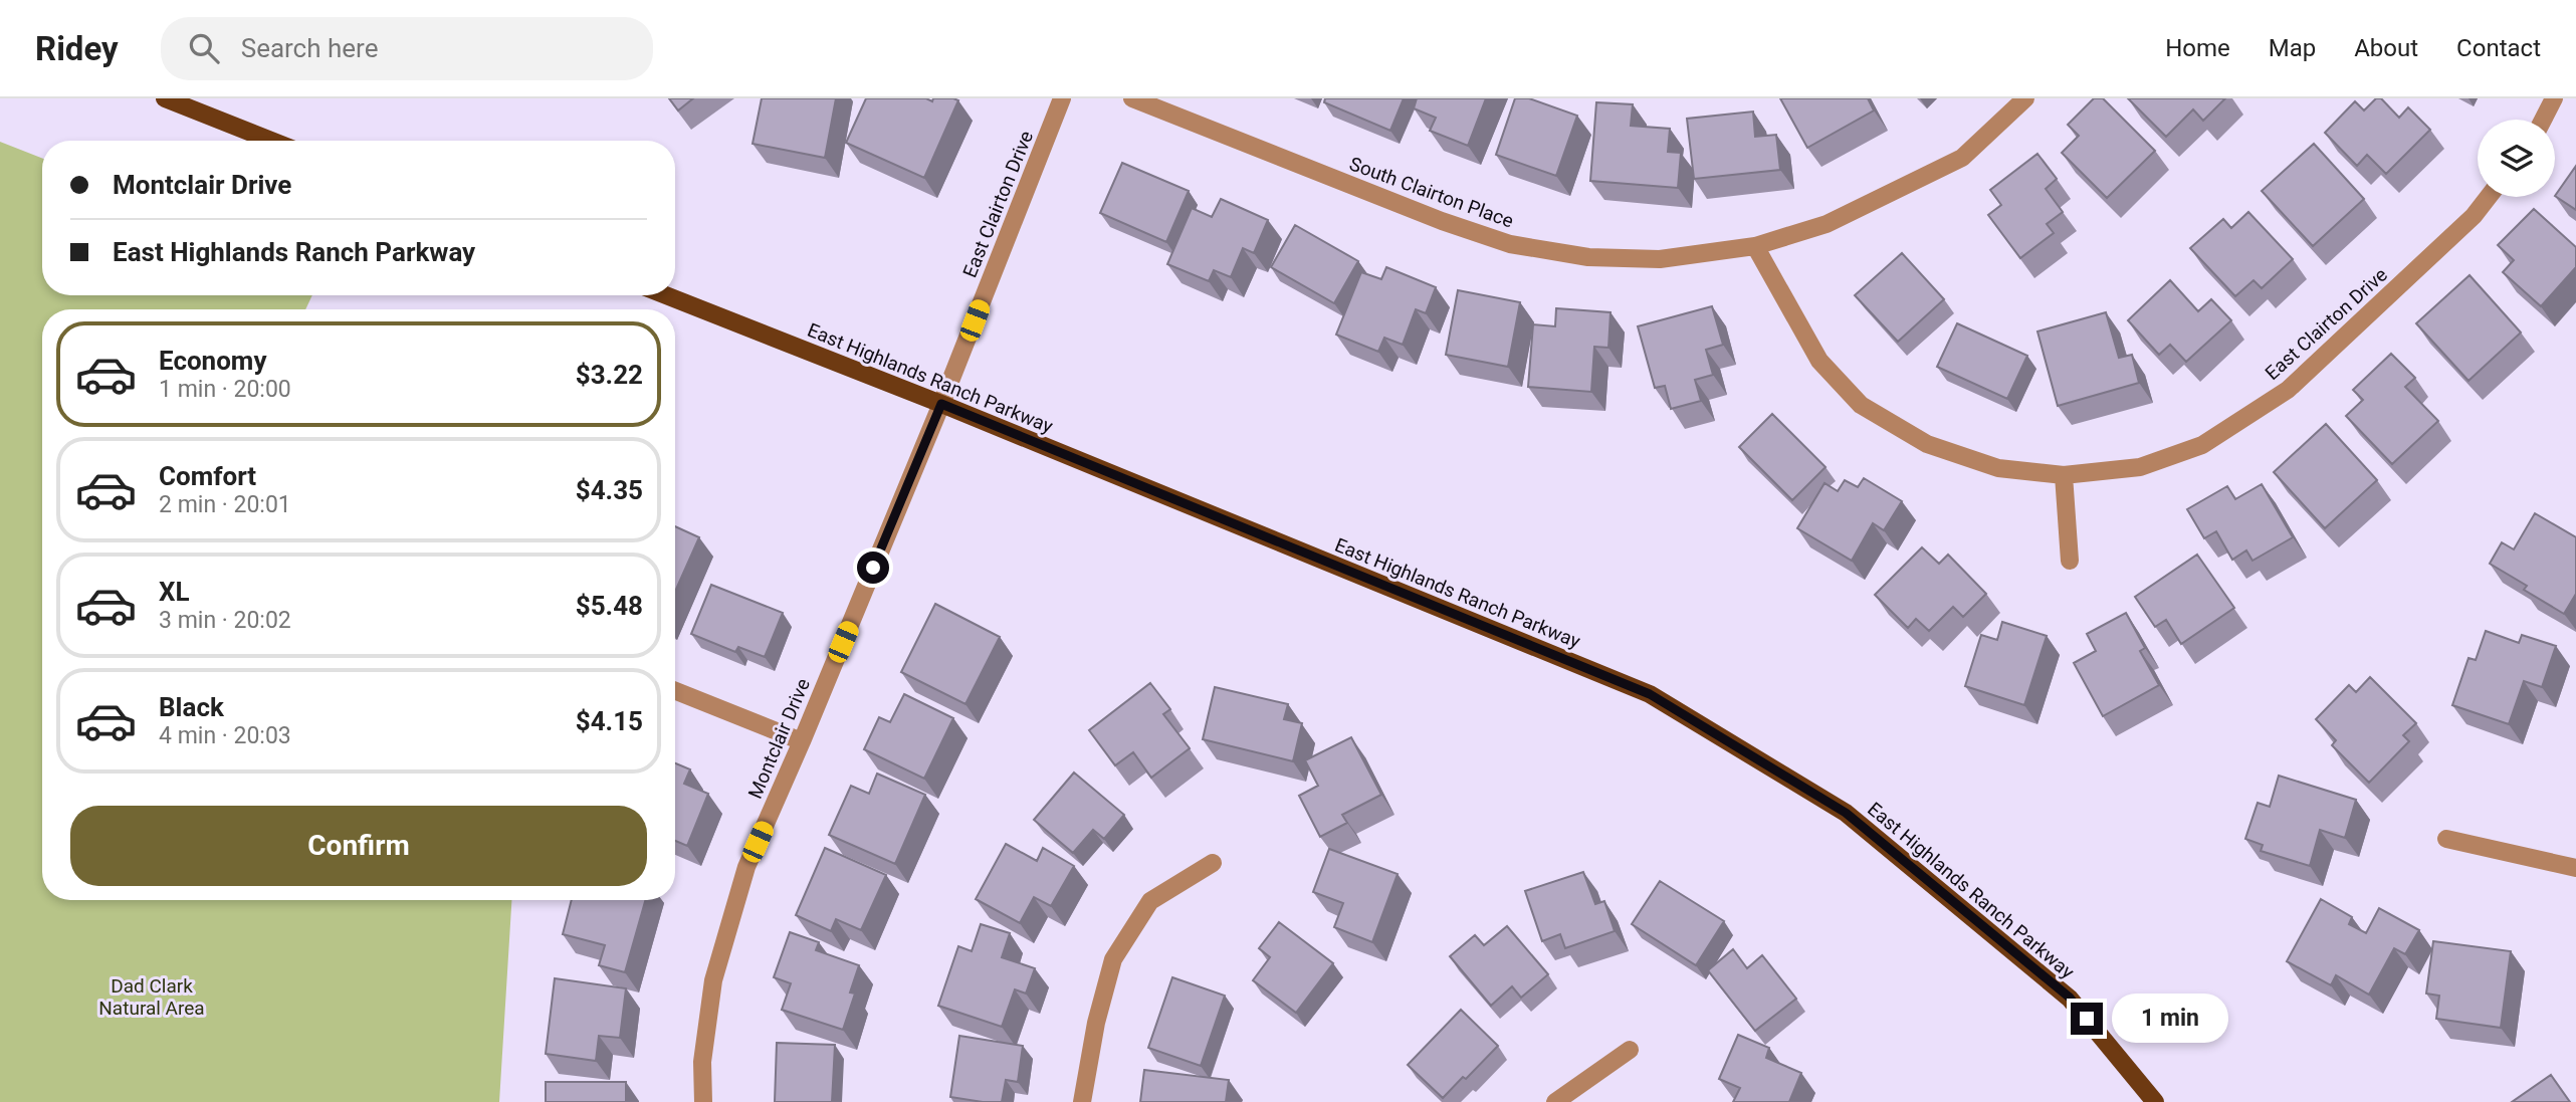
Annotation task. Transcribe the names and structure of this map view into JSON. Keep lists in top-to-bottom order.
{
  "streets": {
    "main road": ["East Highlands Ranch Parkway"],
    "street": ["South Clairton Place", "East Clairton Drive", "Montclair Drive"]
  },
  "crossings": [
    ["South Clairton Place", "East Clairton Drive"],
    ["East Clairton Drive", "East Highlands Ranch Parkway"],
    ["East Clairton Drive", "Montclair Drive"],
    ["East Highlands Ranch Parkway", "Montclair Drive"]
  ],
  "parks": ["Dad Clark Natural Area"],
  "page": {
    "header": "Ridey",
    "search": "Search here",
    "nav": [
      "Home",
      "Map",
      "About",
      "Contact"
    ],
    "banner": ["Montclair Drive", "East Highlands Ranch Parkway"],
    "list": [
      {
        "name": "Economy",
        "note": "1 min · 20:00",
        "value": "$3.22"
      },
      {
        "name": "Comfort",
        "note": "2 min · 20:01",
        "value": "$4.35"
      },
      {
        "name": "XL",
        "note": "3 min · 20:02",
        "value": "$5.48"
      },
      {
        "name": "Black",
        "note": "4 min · 20:03",
        "value": "$4.15"
      }
    ],
    "buttons": "Confirm",
    "bubble": "1 min"
  }
}
